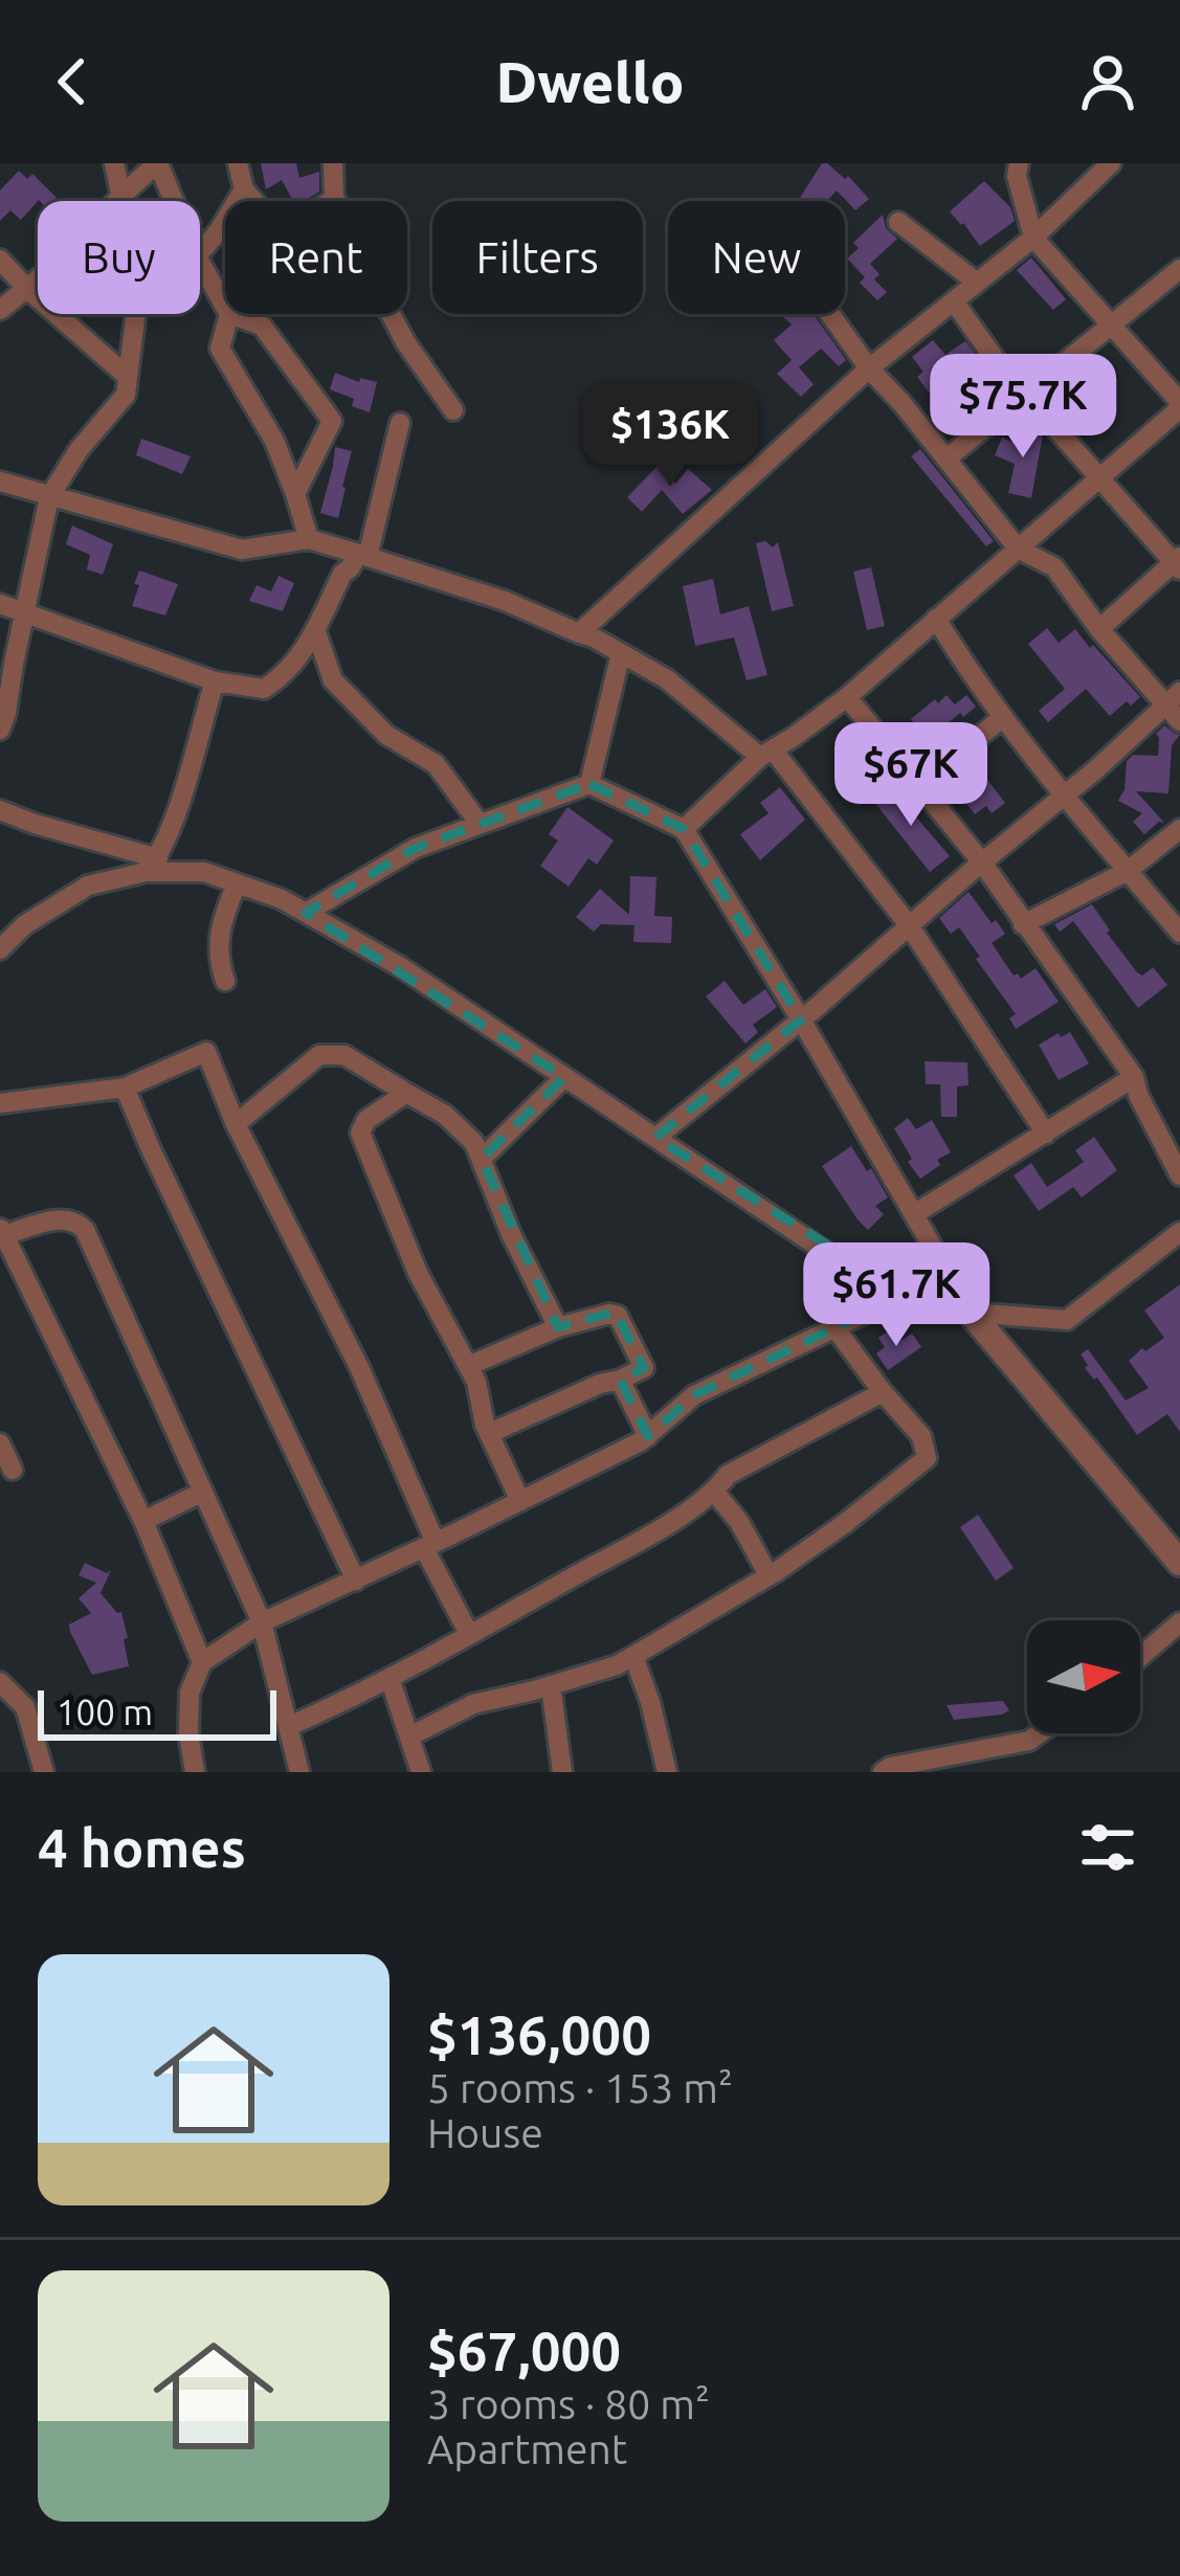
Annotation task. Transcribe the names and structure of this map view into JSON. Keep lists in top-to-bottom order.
{
  "scale_bar": "100 m",
  "north": "right",
  "page": {
    "header": "Dwello",
    "chip": [
      "Buy",
      "Rent",
      "Filters",
      "New"
    ],
    "price": [
      "$75.7K",
      "$136K",
      "$67K",
      "$61.7K"
    ],
    "scale": "100 m",
    "heading": "4 homes",
    "list": [
      {
        "name": "$136,000",
        "note": "5 rooms · 153 m² · House"
      },
      {
        "name": "$67,000",
        "note": "3 rooms · 80 m² · Apartment"
      }
    ]
  }
}
